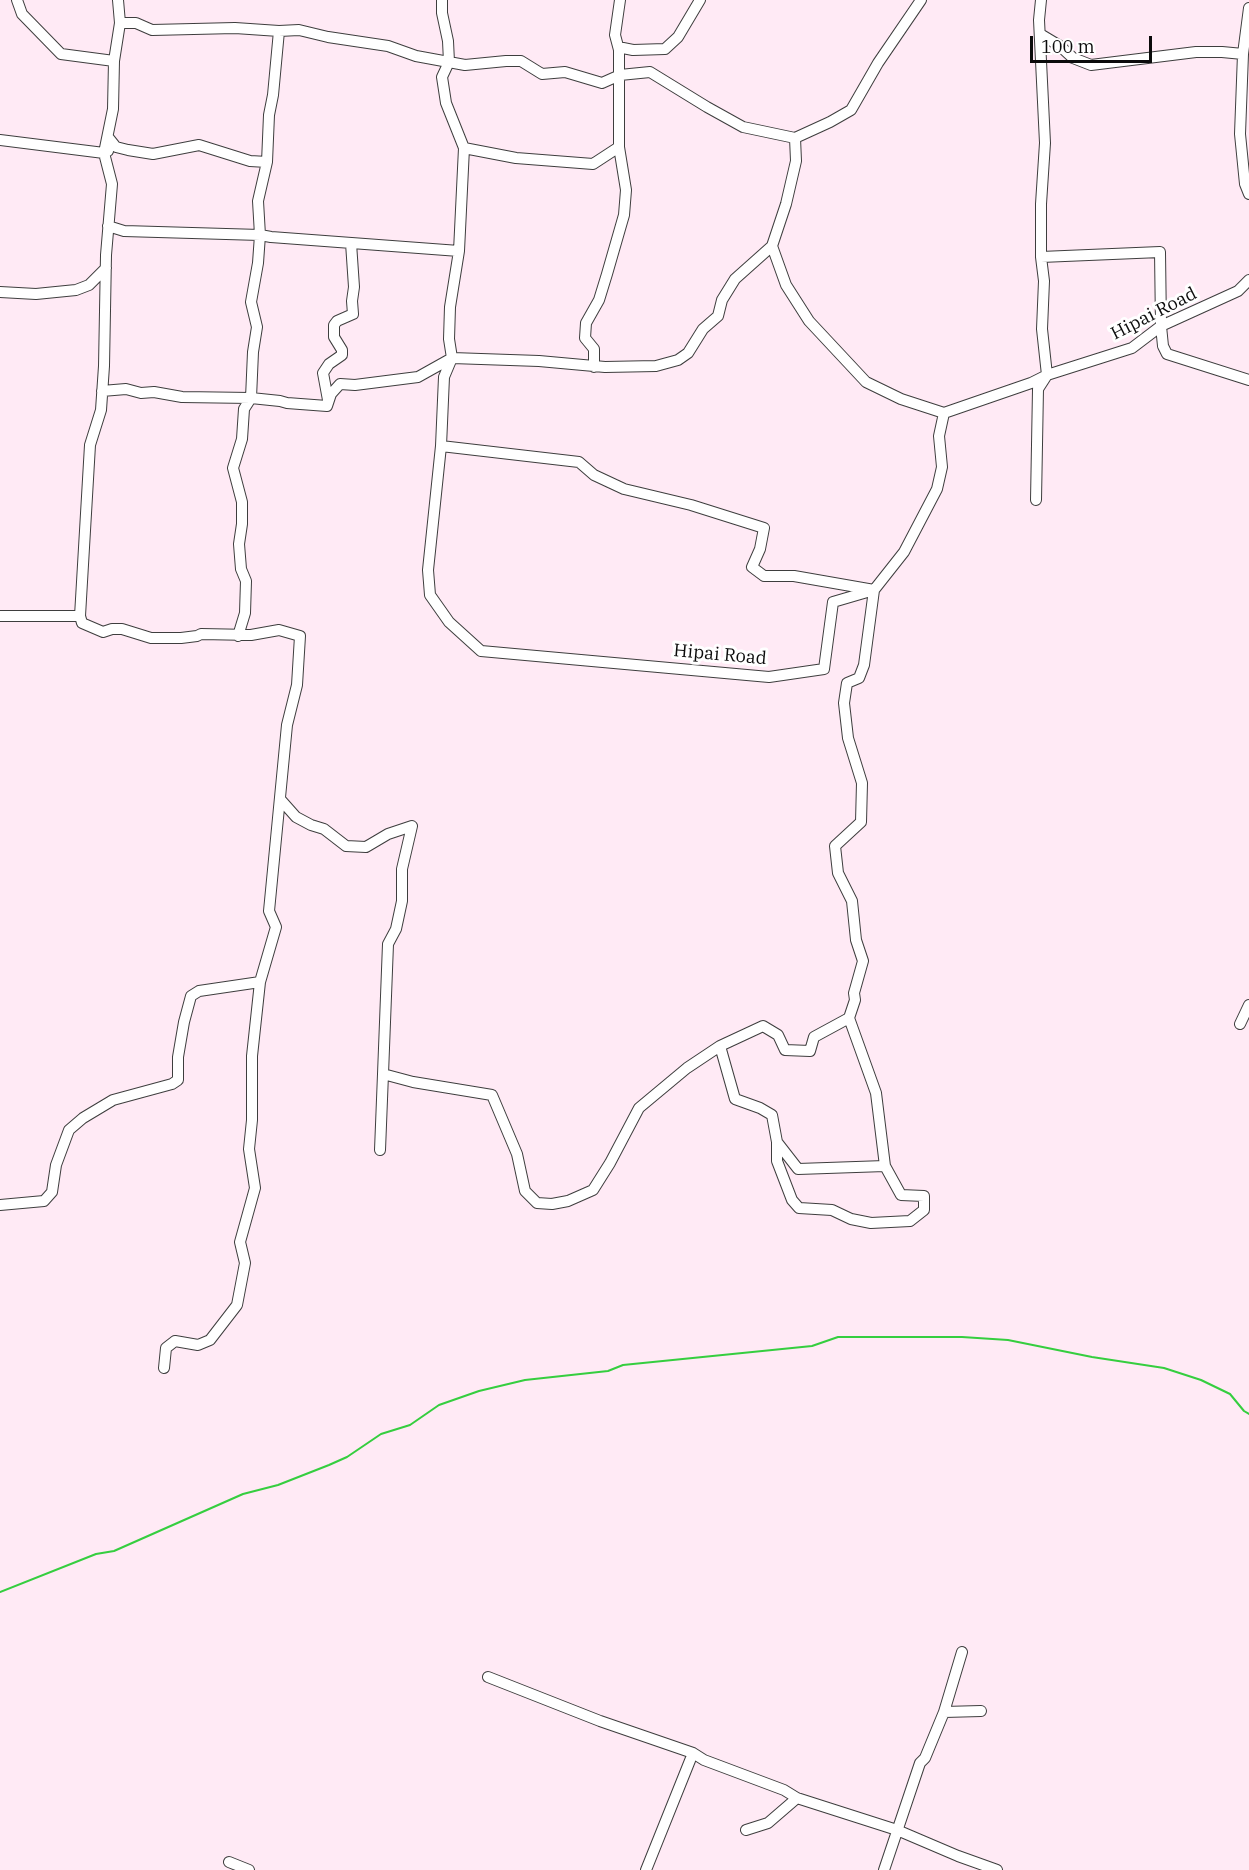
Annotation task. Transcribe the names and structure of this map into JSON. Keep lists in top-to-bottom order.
{
  "streets": {
    "street": ["Hipai Road"]
  },
  "scale_bar": "100 m"
}
